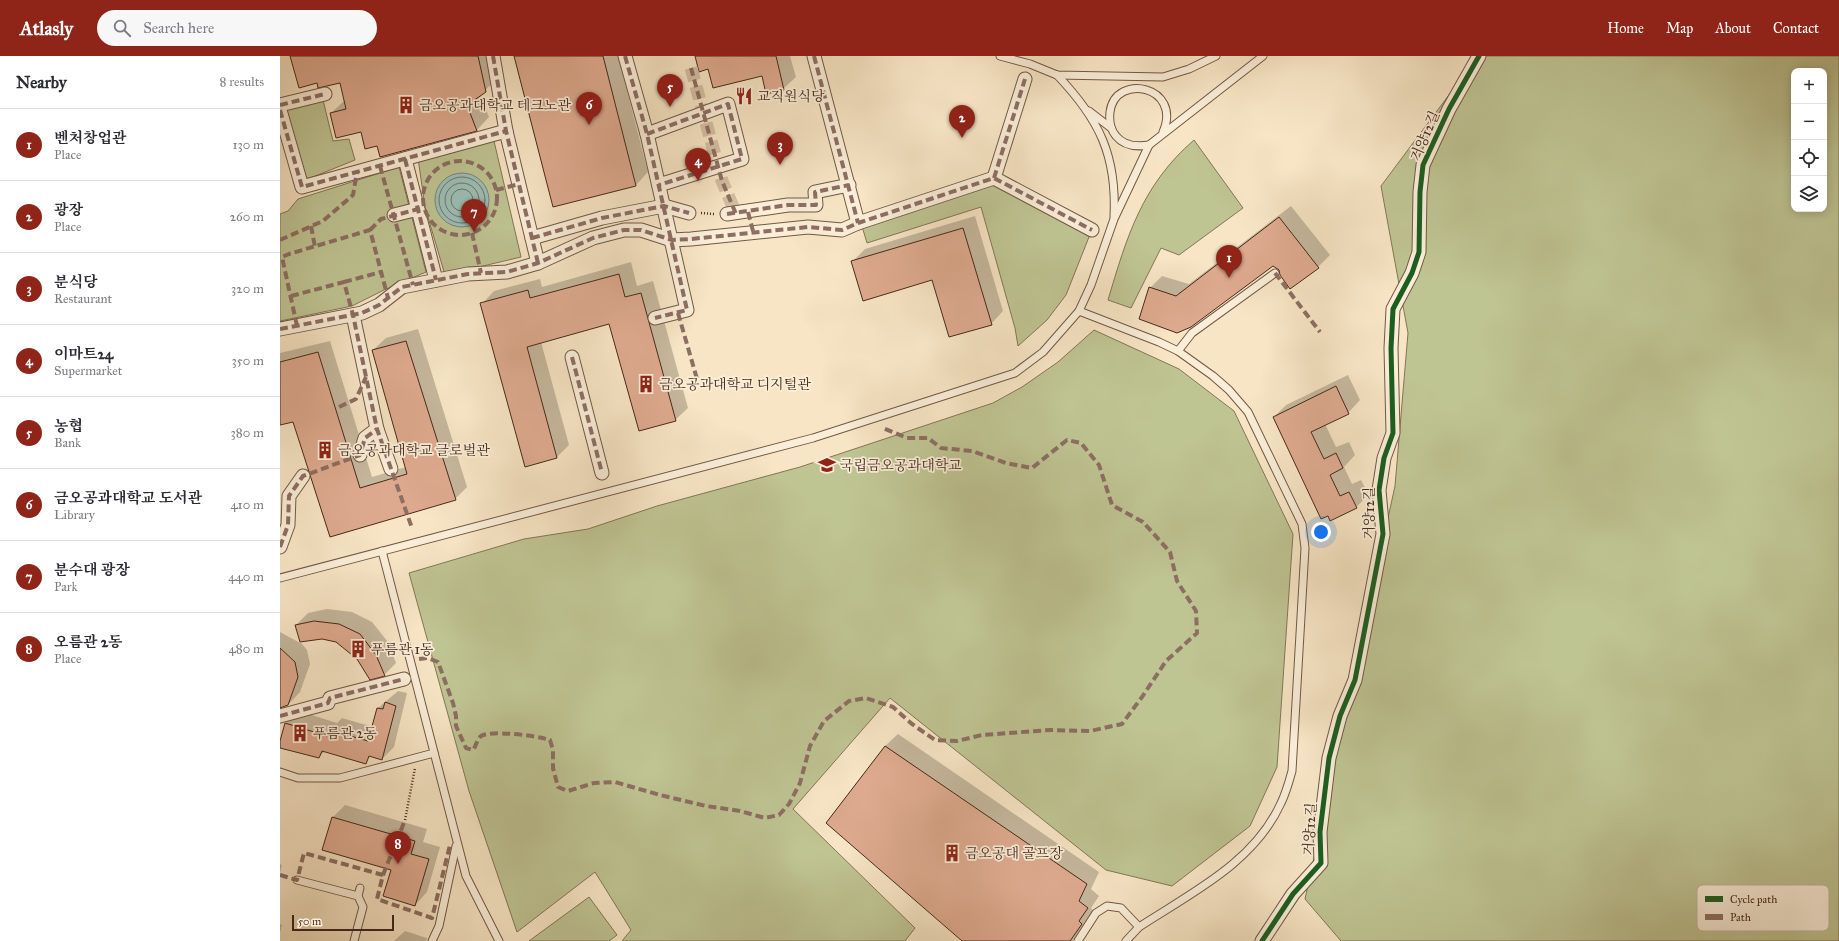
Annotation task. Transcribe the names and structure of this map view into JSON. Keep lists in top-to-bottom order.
{
  "streets": {
    "street": ["거양12길"]
  },
  "places": {
    "restaurant": ["교직원식당"],
    "building": [
      "금오공과대학교 테크노관",
      "금오공과대학교 디지털관",
      "금오공과대학교 글로벌관",
      "푸름관 1동",
      "푸름관 2동",
      "금오공대 골프장"
    ],
    "school or university": ["국립금오공과대학교"]
  },
  "legend": ["Cycle path", "Path"],
  "scale_bar": "50 m",
  "page": {
    "header": "Atlasly",
    "search": "Search here",
    "nav": [
      "Home",
      "Map",
      "About",
      "Contact"
    ],
    "heading": ["Nearby", "8 results"],
    "map_buttons": ["+", "−"],
    "pins": [
      "5",
      "6",
      "2",
      "3",
      "4",
      "7",
      "1",
      "8"
    ],
    "list": [
      {
        "mark": "1",
        "name": "벤처창업관",
        "note": "Place",
        "value": "130 m"
      },
      {
        "mark": "2",
        "name": "광장",
        "note": "Place",
        "value": "260 m"
      },
      {
        "mark": "3",
        "name": "분식당",
        "note": "Restaurant",
        "value": "320 m"
      },
      {
        "mark": "4",
        "name": "이마트24",
        "note": "Supermarket",
        "value": "350 m"
      },
      {
        "mark": "5",
        "name": "농협",
        "note": "Bank",
        "value": "380 m"
      },
      {
        "mark": "6",
        "name": "금오공과대학교 도서관",
        "note": "Library",
        "value": "410 m"
      },
      {
        "mark": "7",
        "name": "분수대 광장",
        "note": "Park",
        "value": "440 m"
      },
      {
        "mark": "8",
        "name": "오름관 2동",
        "note": "Place",
        "value": "480 m"
      }
    ],
    "scale": "50 m"
  }
}
